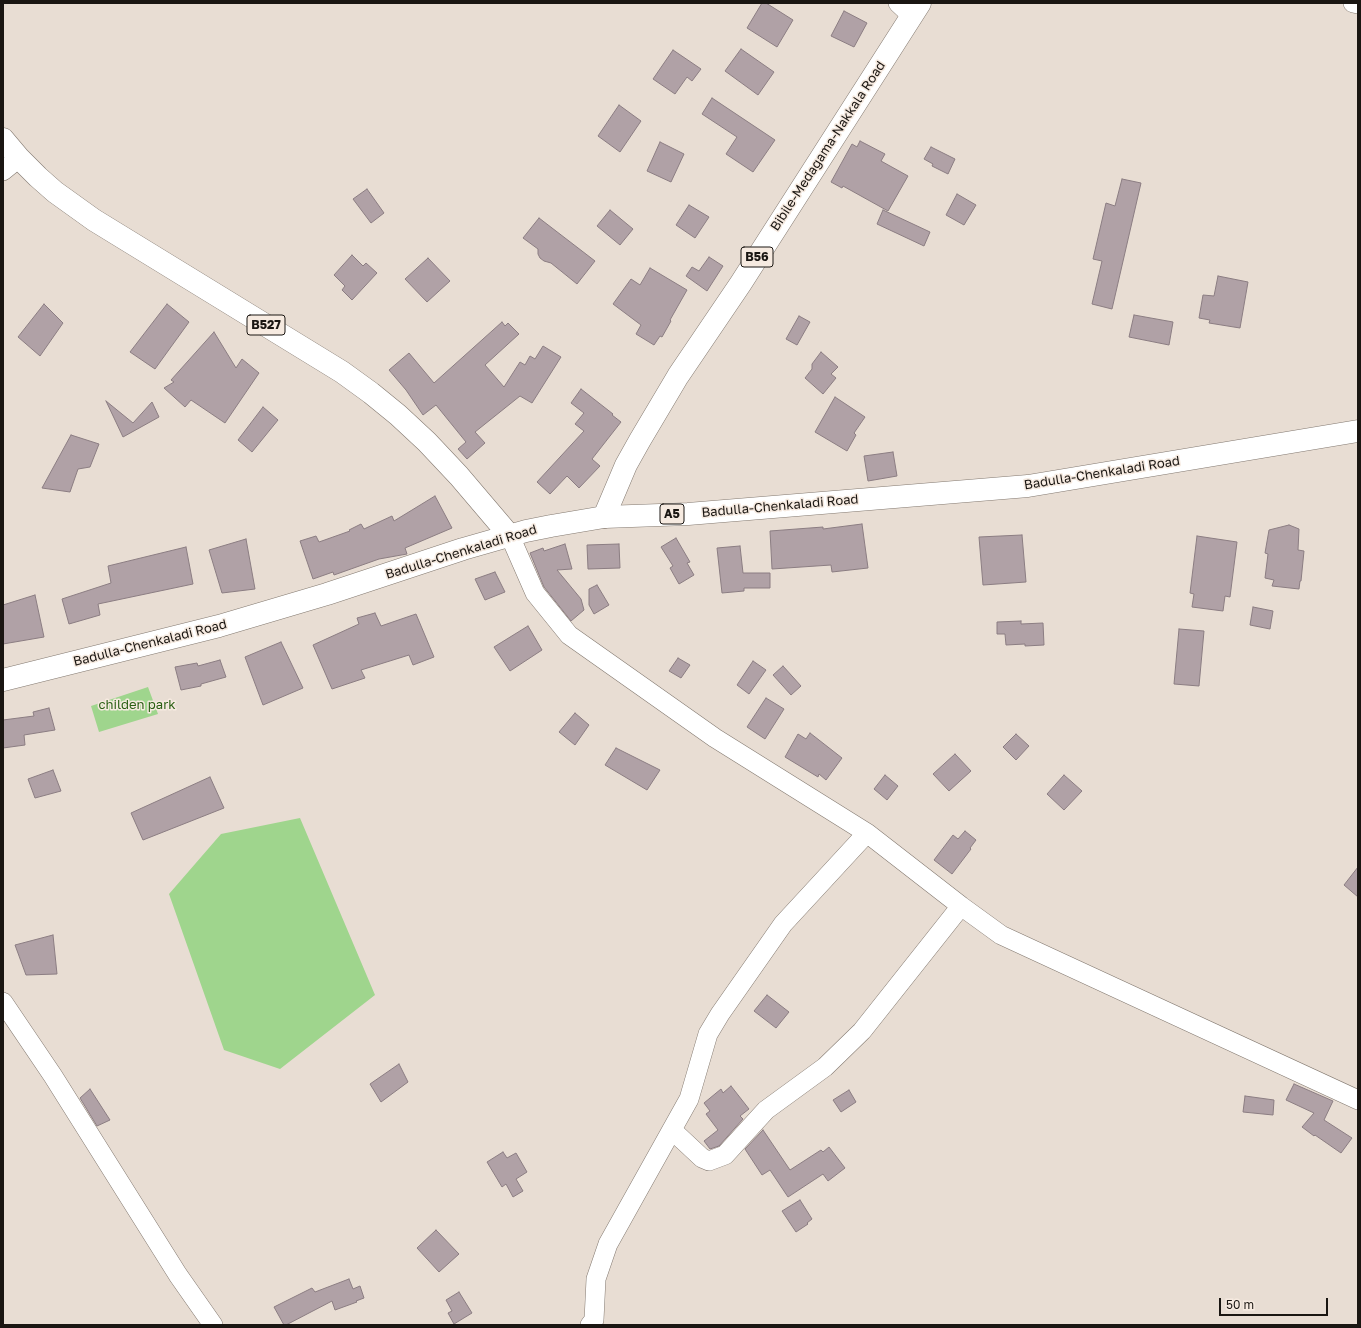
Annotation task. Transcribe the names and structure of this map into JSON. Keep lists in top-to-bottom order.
{
  "streets": {
    "main road": [
      "Bibile-Medagama-Nakkala Road",
      "B56",
      "B527",
      "Badulla-Chenkaladi Road",
      "A5"
    ]
  },
  "crossings": [
    ["Bibile-Medagama-Nakkala Road", "Badulla-Chenkaladi Road"],
    ["B527", "Badulla-Chenkaladi Road"]
  ],
  "parks": ["childen park"],
  "scale_bar": "50 m"
}
